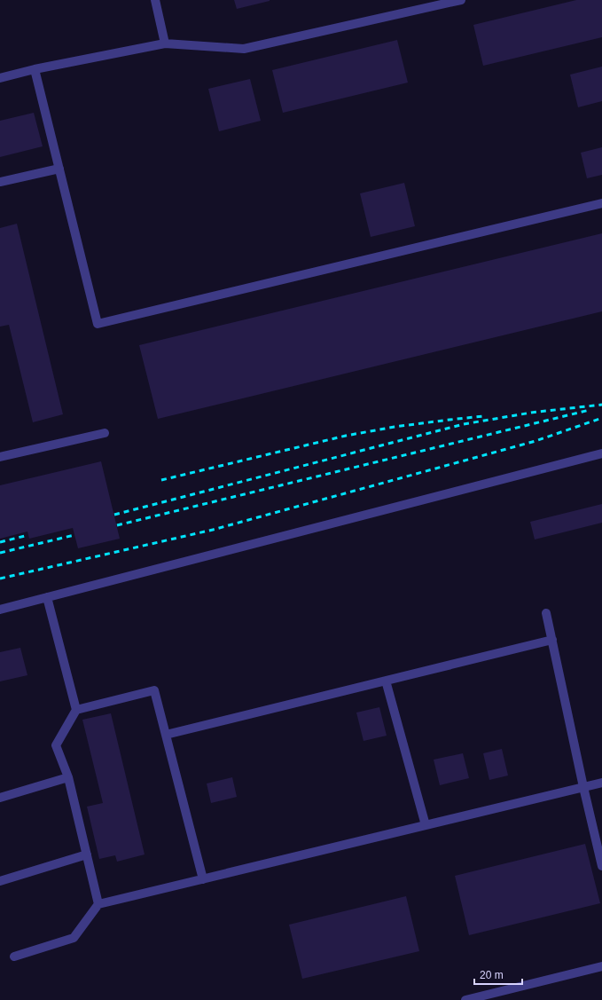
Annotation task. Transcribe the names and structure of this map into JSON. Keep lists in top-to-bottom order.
{
  "scale_bar": "20 m"
}
